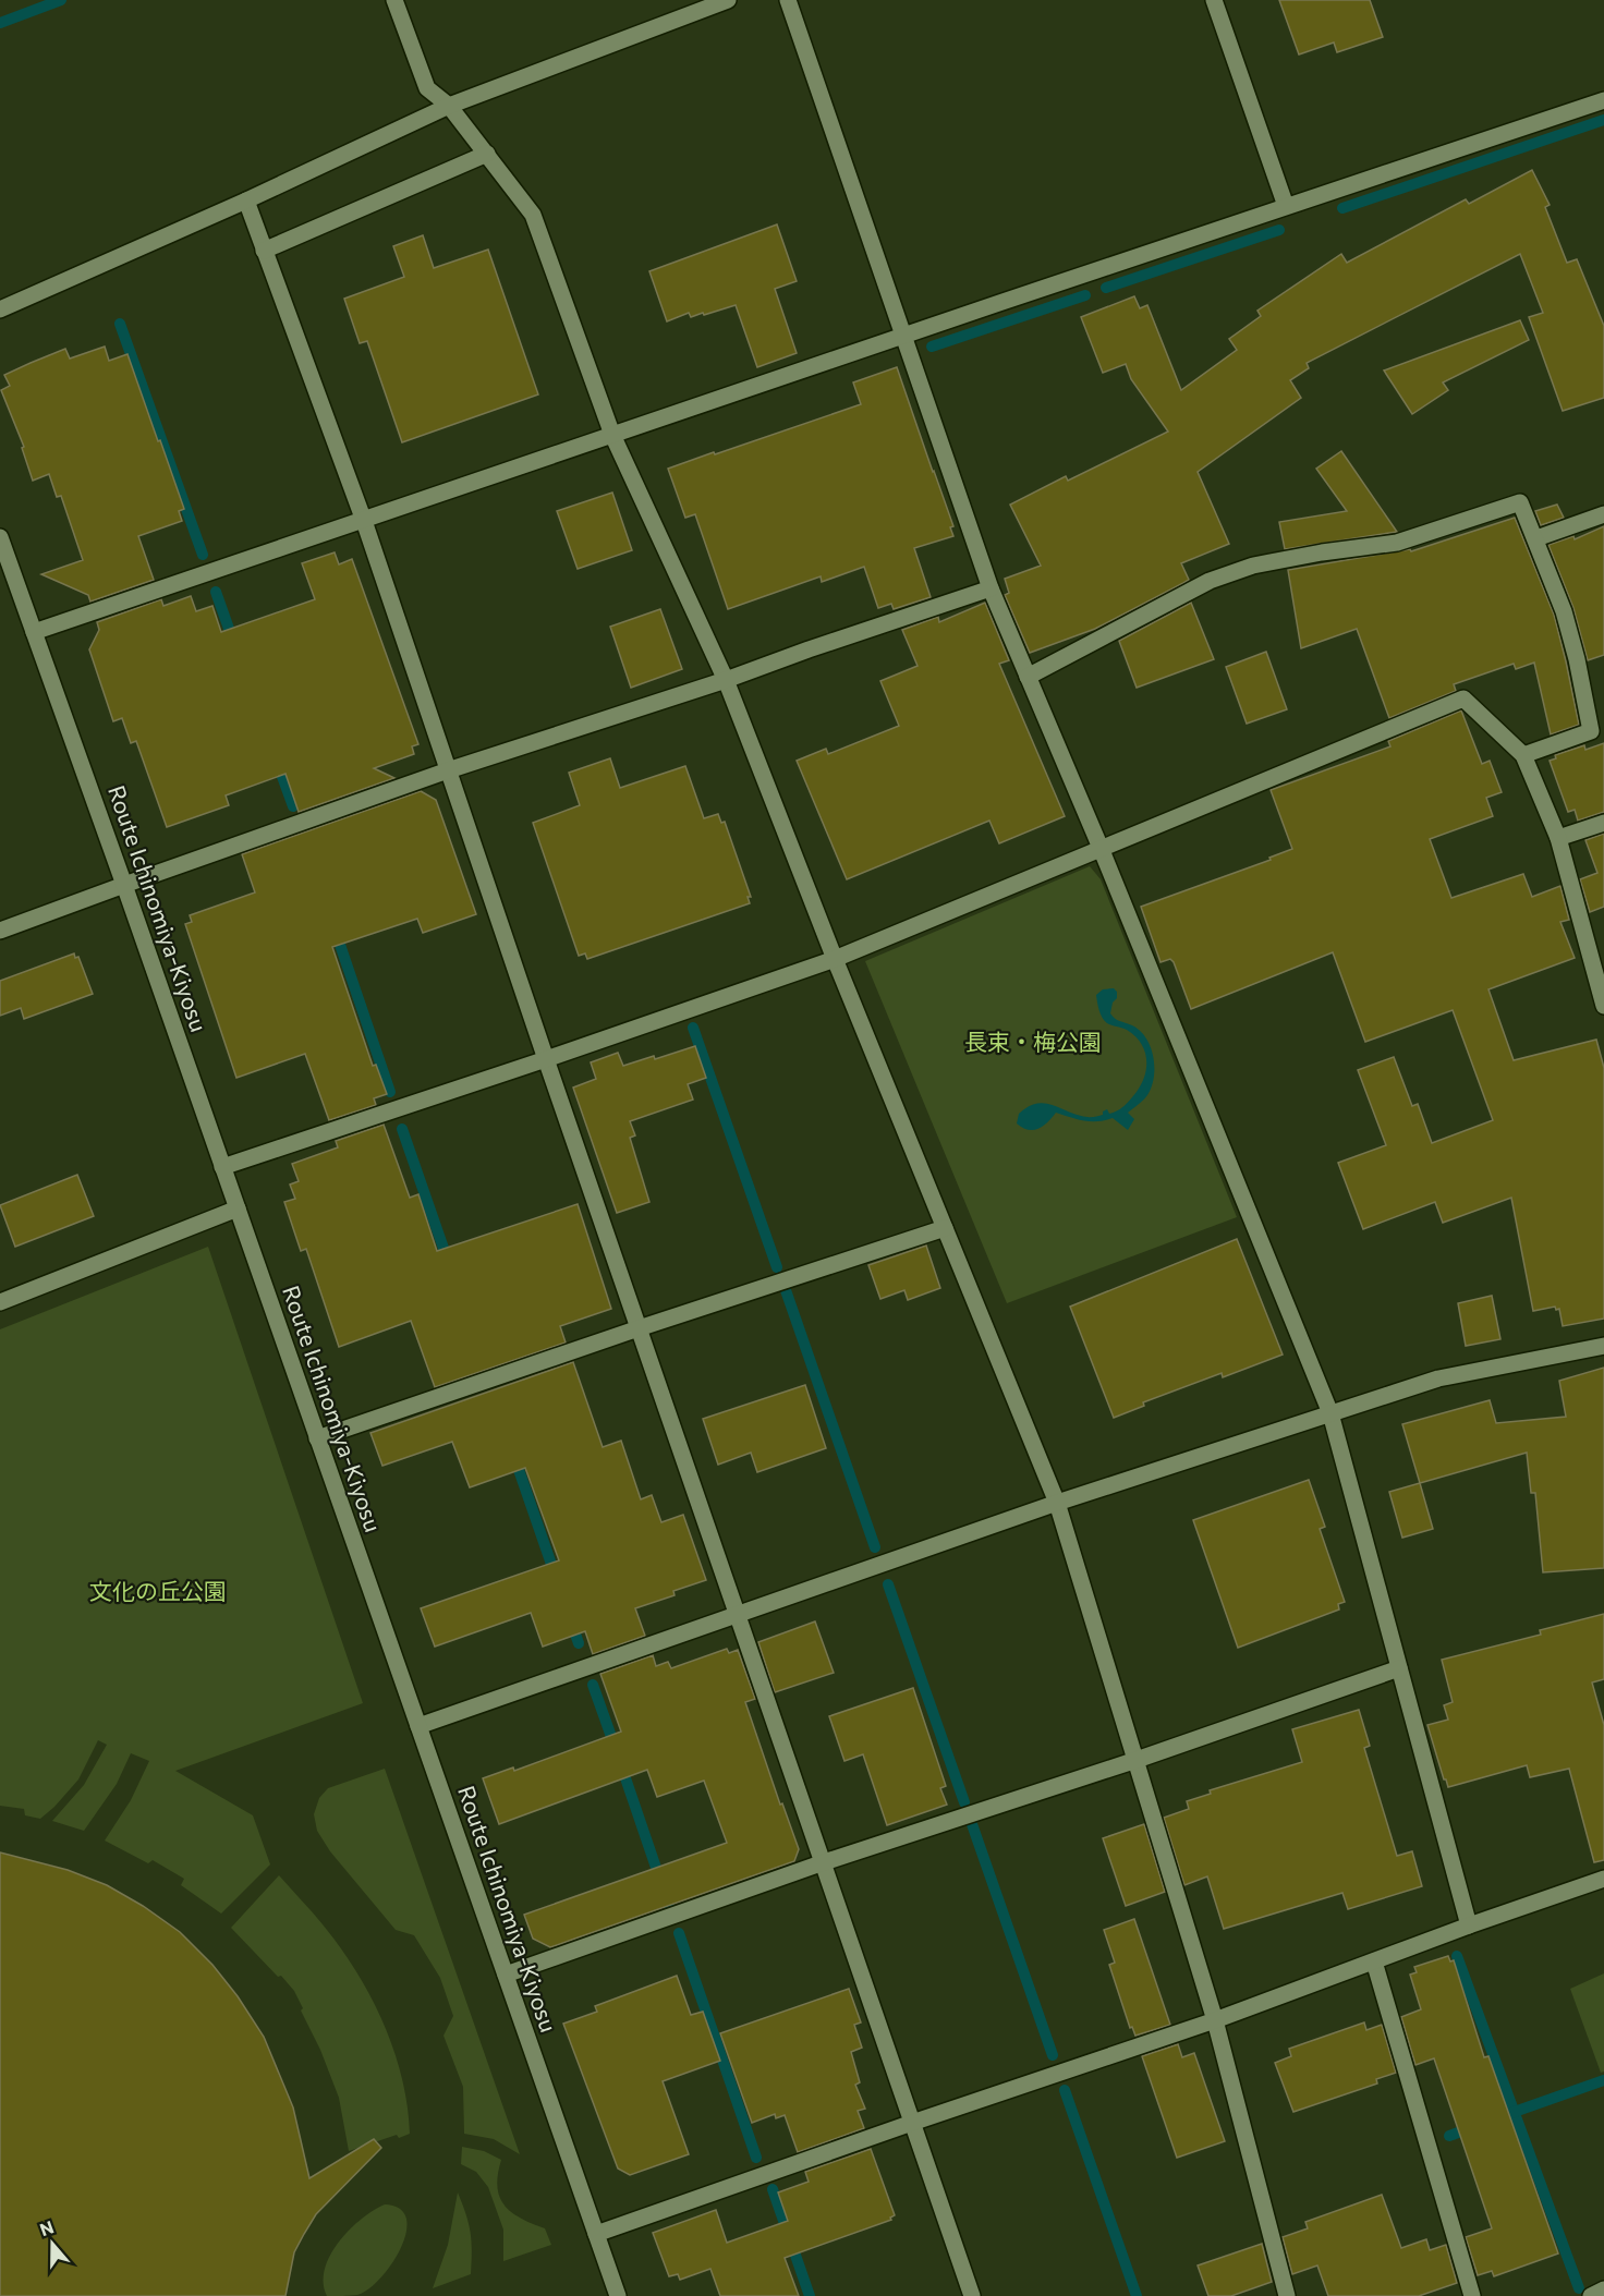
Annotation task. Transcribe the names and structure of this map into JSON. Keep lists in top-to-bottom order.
{
  "streets": {
    "street": ["Route Ichinomiya-Kiyosu"]
  },
  "parks": ["長束・梅公園", "文化の丘公園"],
  "north": "top"
}
